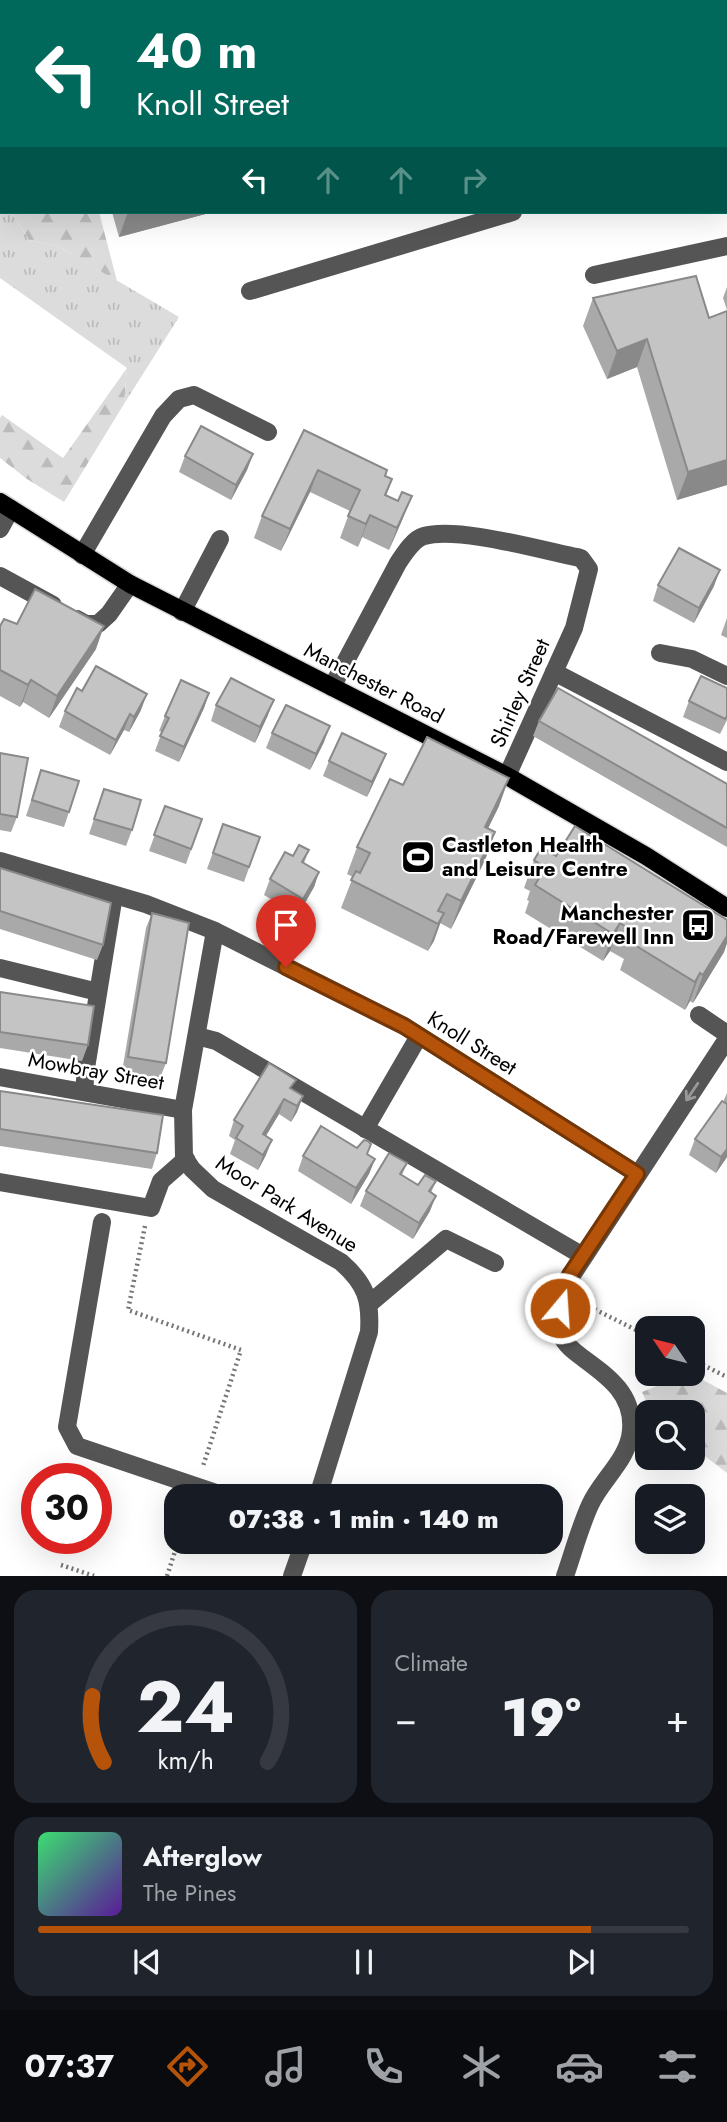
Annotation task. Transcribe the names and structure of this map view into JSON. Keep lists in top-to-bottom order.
{
  "streets": {
    "main road": ["Manchester Road"],
    "street": [
      "Shirley Street",
      "Knoll Street",
      "Mowbray Street",
      "Moor Park Avenue"
    ]
  },
  "crossings": [
    ["Manchester Road", "Shirley Street"],
    ["Knoll Street", "Moor Park Avenue"],
    ["Mowbray Street", "Moor Park Avenue"]
  ],
  "places": {
    "sports": ["Castleton Health and Leisure Centre"],
    "bus stop": ["Manchester Road/Farewell Inn"]
  },
  "north": "top left",
  "page": {
    "turn": ["40 m", "Knoll Street"],
    "limit": "30",
    "trip": "07:38 · 1 min · 140 m",
    "tile": "Climate",
    "heat": ["−", "19°", "+"],
    "song": ["Afterglow", "The Pines"],
    "tabs": "07:37",
    "gauge": ["24", "km/h"]
  }
}
